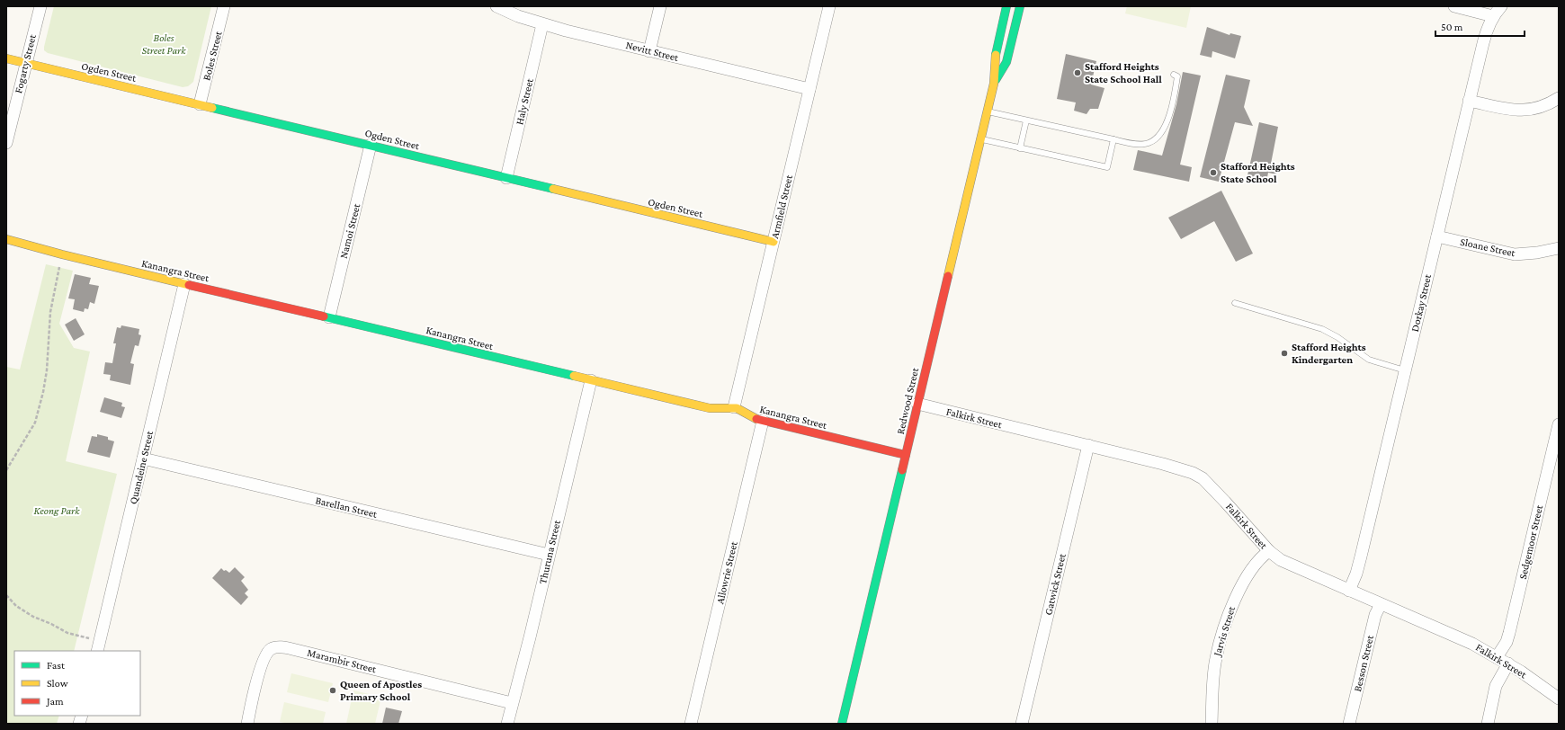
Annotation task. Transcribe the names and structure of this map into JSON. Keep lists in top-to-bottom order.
{
  "streets": {
    "street": [
      "Nevitt Street",
      "Boles Street",
      "Fogarty Street",
      "Ogden Street",
      "Haly Street",
      "Armfield Street",
      "Namoi Street",
      "Sloane Street",
      "Kanangra Street",
      "Dorkay Street",
      "Redwood Street",
      "Falkirk Street",
      "Quandeine Street",
      "Barellan Street",
      "Sedgemoor Street",
      "Thuruna Street",
      "Allowrie Street",
      "Gatwick Street",
      "Jarvis Street",
      "Marambir Street",
      "Besson Street"
    ]
  },
  "crossings": [
    ["Nevitt Street", "Haly Street"],
    ["Nevitt Street", "Armfield Street"],
    ["Boles Street", "Ogden Street"],
    ["Fogarty Street", "Ogden Street"],
    ["Ogden Street", "Haly Street"],
    ["Ogden Street", "Armfield Street"],
    ["Ogden Street", "Namoi Street"],
    ["Armfield Street", "Kanangra Street"],
    ["Namoi Street", "Kanangra Street"],
    ["Sloane Street", "Dorkay Street"],
    ["Kanangra Street", "Redwood Street"],
    ["Kanangra Street", "Quandeine Street"],
    ["Kanangra Street", "Thuruna Street"],
    ["Kanangra Street", "Allowrie Street"],
    ["Dorkay Street", "Falkirk Street"],
    ["Redwood Street", "Falkirk Street"],
    ["Falkirk Street", "Sedgemoor Street"],
    ["Falkirk Street", "Gatwick Street"],
    ["Falkirk Street", "Jarvis Street"],
    ["Falkirk Street", "Besson Street"],
    ["Quandeine Street", "Barellan Street"],
    ["Barellan Street", "Thuruna Street"],
    ["Thuruna Street", "Marambir Street"]
  ],
  "parks": ["Boles Street Park", "Keong Park"],
  "places": [
    "Stafford Heights State School Hall",
    "Stafford Heights State School",
    "Stafford Heights Kindergarten",
    "Queen of Apostles Primary School"
  ],
  "legend": ["Fast", "Slow", "Jam"],
  "scale_bar": "50 m"
}
